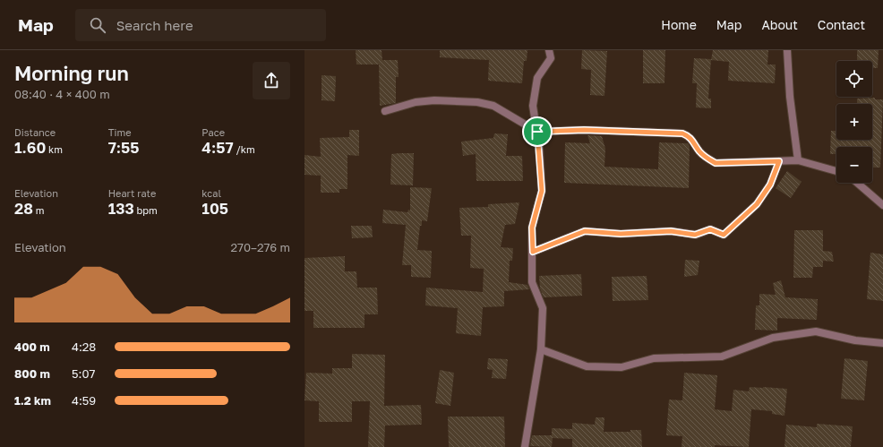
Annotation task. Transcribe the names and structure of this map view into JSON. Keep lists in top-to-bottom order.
{
  "page": {
    "header": "Map",
    "search": "Search here",
    "nav": [
      "Home",
      "Map",
      "About",
      "Contact"
    ],
    "heading": ["Morning run", "08:40 · 4 × 400 m"],
    "map_buttons": ["+", "−"],
    "stats": [
      ["Distance", "1.60 km"],
      ["Time", "7:55"],
      ["Pace", "4:57 /km"],
      ["Elevation", "28 m"],
      ["Heart rate", "133 bpm"],
      ["kcal", "105"]
    ],
    "chart": ["Elevation", "270–276 m"],
    "list": [
      {
        "name": "400 m",
        "note": "4:28"
      },
      {
        "name": "800 m",
        "note": "5:07"
      },
      {
        "name": "1.2 km",
        "note": "4:59"
      }
    ]
  }
}
